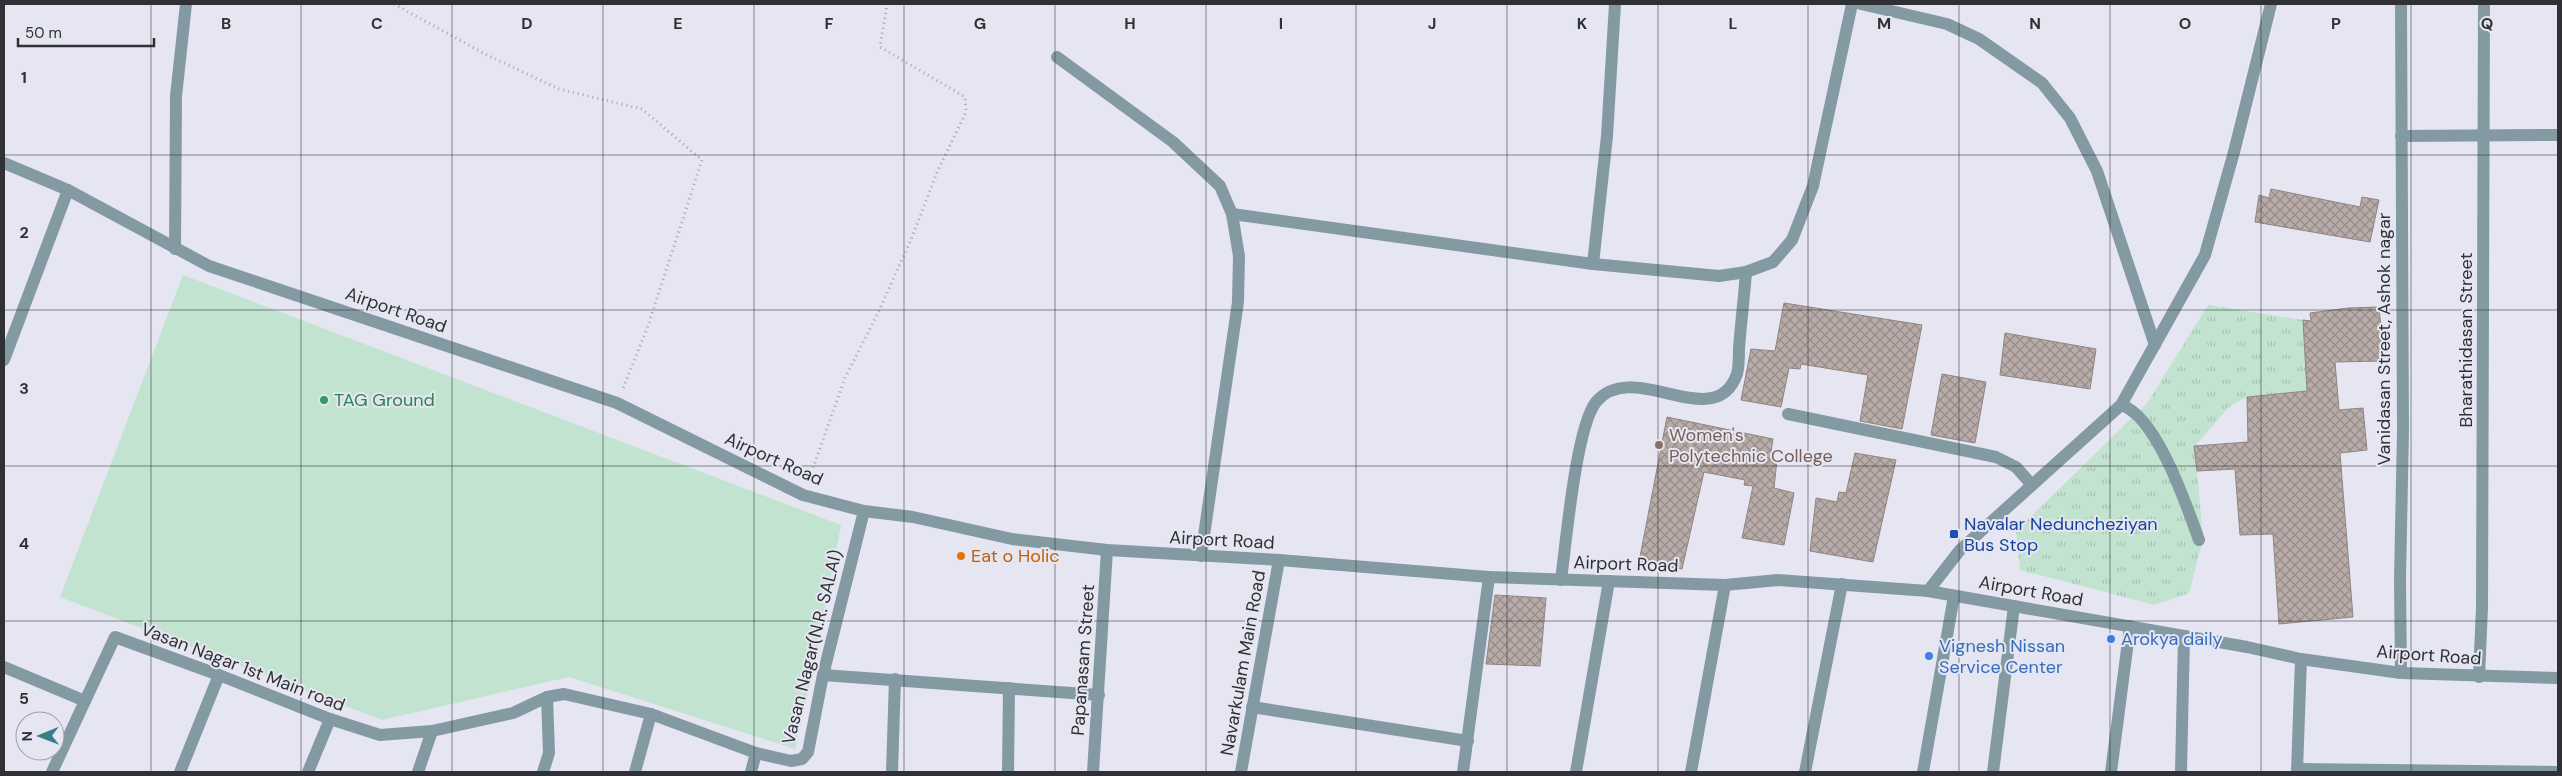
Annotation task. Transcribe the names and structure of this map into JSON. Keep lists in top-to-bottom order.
{
  "streets": {
    "street": [
      "Airport Road",
      "Vanidasan Street, Ashok nagar",
      "Bharathidasan Street",
      "Vasan Nagar(N.R. SALAI)",
      "Papanasam Street",
      "Navarkulam Main Road",
      "Vasan Nagar 1st Main road"
    ]
  },
  "crossings": [
    ["Airport Road", "Vanidasan Street, Ashok nagar"],
    ["Airport Road", "Bharathidasan Street"],
    ["Airport Road", "Vasan Nagar(N.R. SALAI)"],
    ["Airport Road", "Papanasam Street"],
    ["Airport Road", "Navarkulam Main Road"],
    ["Vasan Nagar(N.R. SALAI)", "Vasan Nagar 1st Main road"]
  ],
  "places": {
    "other": [
      "TAG Ground",
      "Women's Polytechnic College",
      "Eat o Holic",
      "Arokya daily",
      "Vignesh Nissan Service Center"
    ],
    "transit": ["Navalar Neduncheziyan Bus Stop"]
  },
  "scale_bar": "50 m",
  "north": "left",
  "grid": {
    "columns": [
      "B",
      "C",
      "D",
      "E",
      "F",
      "G",
      "H",
      "I",
      "J",
      "K",
      "L",
      "M",
      "N",
      "O",
      "P",
      "Q"
    ],
    "rows": [
      "1",
      "2",
      "3",
      "4",
      "5"
    ]
  }
}
